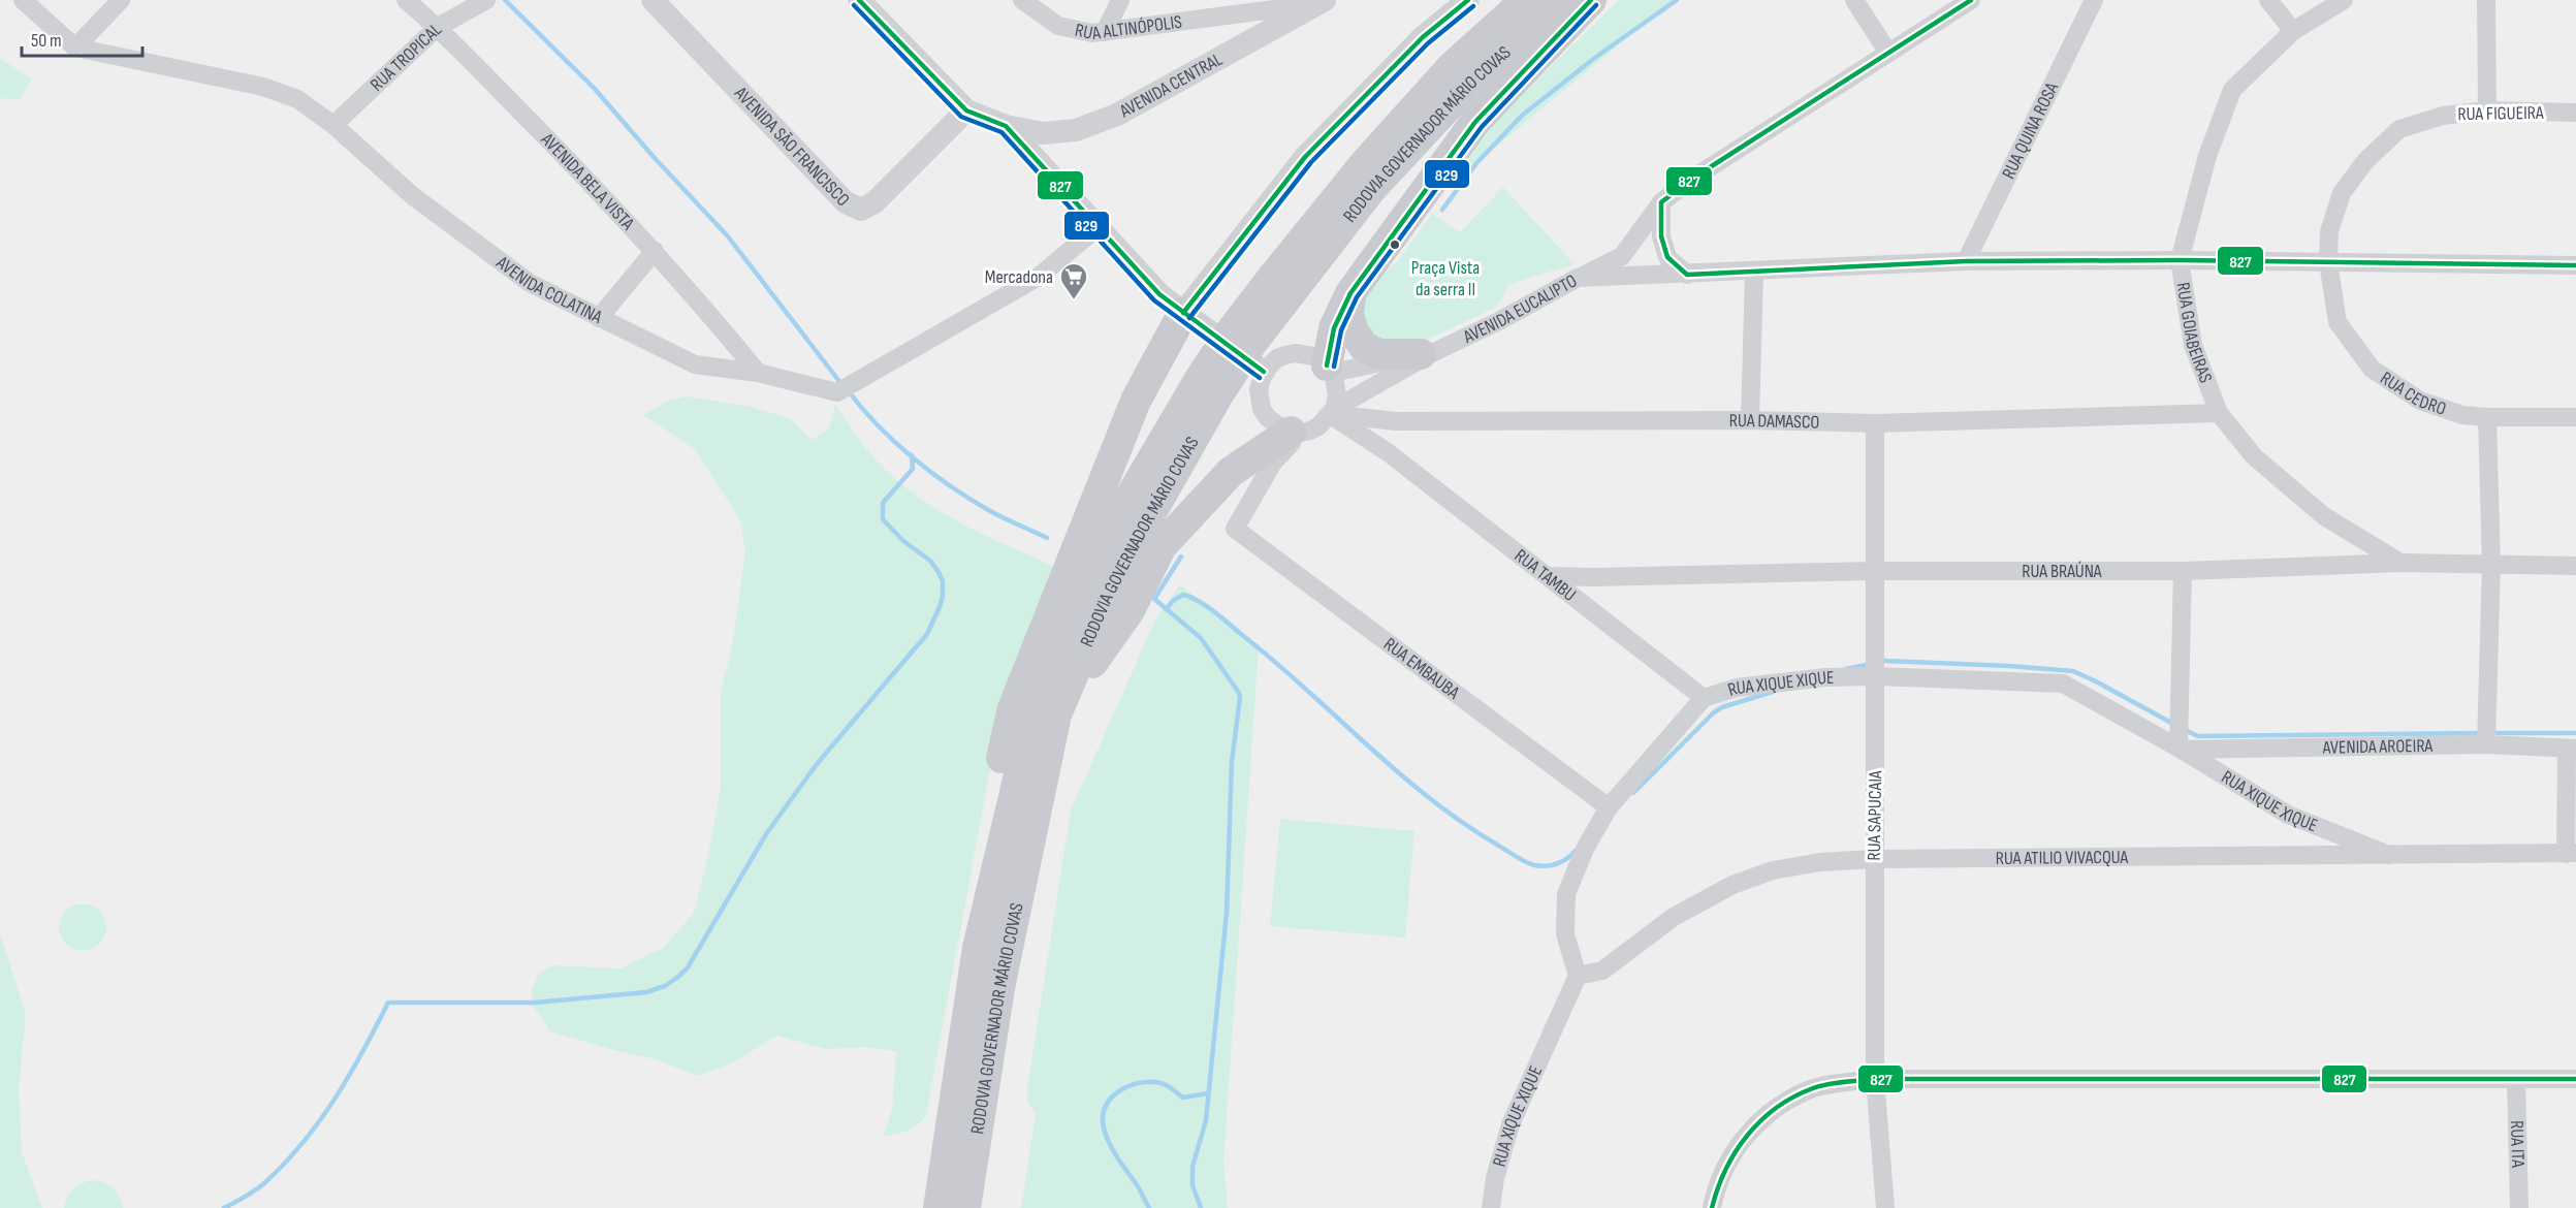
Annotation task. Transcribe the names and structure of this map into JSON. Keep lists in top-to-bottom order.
{
  "streets": {
    "main road": ["RODOVIA GOVERNADOR MÁRIO COVAS"],
    "street": [
      "RUA ALTINÓPOLIS",
      "RUA TROPICAL",
      "AVENIDA CENTRAL",
      "RUA FIGUEIRA",
      "RUA QUINA ROSA",
      "AVENIDA SÃO FRANCISCO",
      "AVENIDA BELA VISTA",
      "AVENIDA COLATINA",
      "AVENIDA EUCALIPTO",
      "RUA GOIABEIRAS",
      "RUA CEDRO",
      "RUA DAMASCO",
      "RUA BRAÚNA",
      "RUA TAMBU",
      "RUA EMBAUBA",
      "RUA XIQUE XIQUE",
      "AVENIDA AROEIRA",
      "RUA SAPUCAIA",
      "RUA ATILIO VIVACQUA",
      "RUA ITA"
    ]
  },
  "crossings": [
    ["RUA ALTINÓPOLIS", "AVENIDA CENTRAL"],
    ["RUA TROPICAL", "AVENIDA BELA VISTA"],
    ["RUA TROPICAL", "AVENIDA COLATINA"],
    ["RUA FIGUEIRA", "AVENIDA EUCALIPTO"],
    ["RUA FIGUEIRA", "RUA CEDRO"],
    ["RUA QUINA ROSA", "AVENIDA EUCALIPTO"],
    ["AVENIDA BELA VISTA", "AVENIDA COLATINA"],
    ["AVENIDA EUCALIPTO", "RUA GOIABEIRAS"],
    ["AVENIDA EUCALIPTO", "RUA CEDRO"],
    ["AVENIDA EUCALIPTO", "RUA DAMASCO"],
    ["AVENIDA EUCALIPTO", "RUA TAMBU"],
    ["AVENIDA EUCALIPTO", "RUA EMBAUBA"],
    ["RUA GOIABEIRAS", "RUA DAMASCO"],
    ["RUA GOIABEIRAS", "RUA BRAÚNA"],
    ["RUA DAMASCO", "RUA TAMBU"],
    ["RUA DAMASCO", "RUA EMBAUBA"],
    ["RUA DAMASCO", "RUA SAPUCAIA"],
    ["RUA BRAÚNA", "RUA TAMBU"],
    ["RUA BRAÚNA", "RUA SAPUCAIA"],
    ["RUA TAMBU", "RUA EMBAUBA"],
    ["RUA TAMBU", "RUA XIQUE XIQUE"],
    ["RUA EMBAUBA", "RUA XIQUE XIQUE"],
    ["RUA XIQUE XIQUE", "AVENIDA AROEIRA"],
    ["RUA XIQUE XIQUE", "RUA SAPUCAIA"],
    ["RUA XIQUE XIQUE", "RUA ATILIO VIVACQUA"],
    ["RUA SAPUCAIA", "RUA ATILIO VIVACQUA"]
  ],
  "parks": ["Praça Vista da serra II"],
  "places": {
    "supermarket": ["Mercadona"]
  },
  "lines": ["transit line 827", "transit line 829"],
  "scale_bar": "50 m"
}
